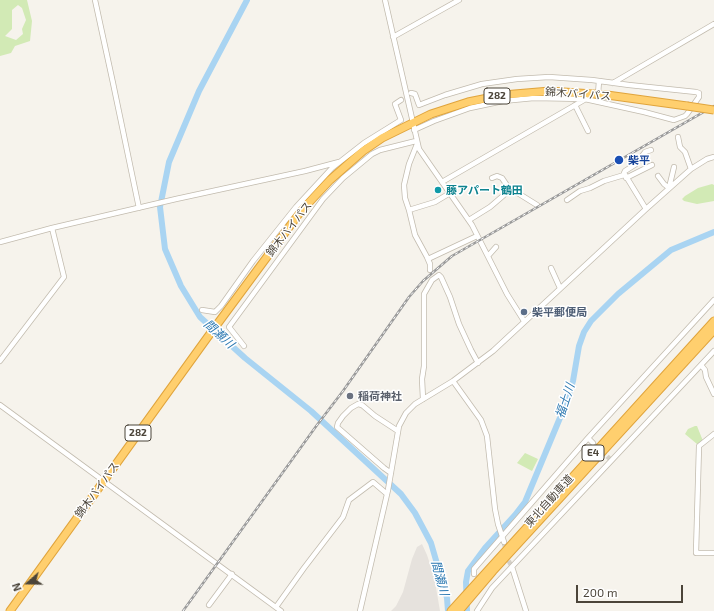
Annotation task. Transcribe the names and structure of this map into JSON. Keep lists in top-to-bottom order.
{
  "streets": {
    "highway": [
      "錦木バイパス",
      "282",
      "E4",
      "東北自動車道"
    ]
  },
  "water": ["間瀬川", "福士川"],
  "places": [
    "柴平",
    "藤アパート鶴田",
    "柴平郵便局",
    "稲荷神社"
  ],
  "scale_bar": "200 m",
  "north": "left"
}
